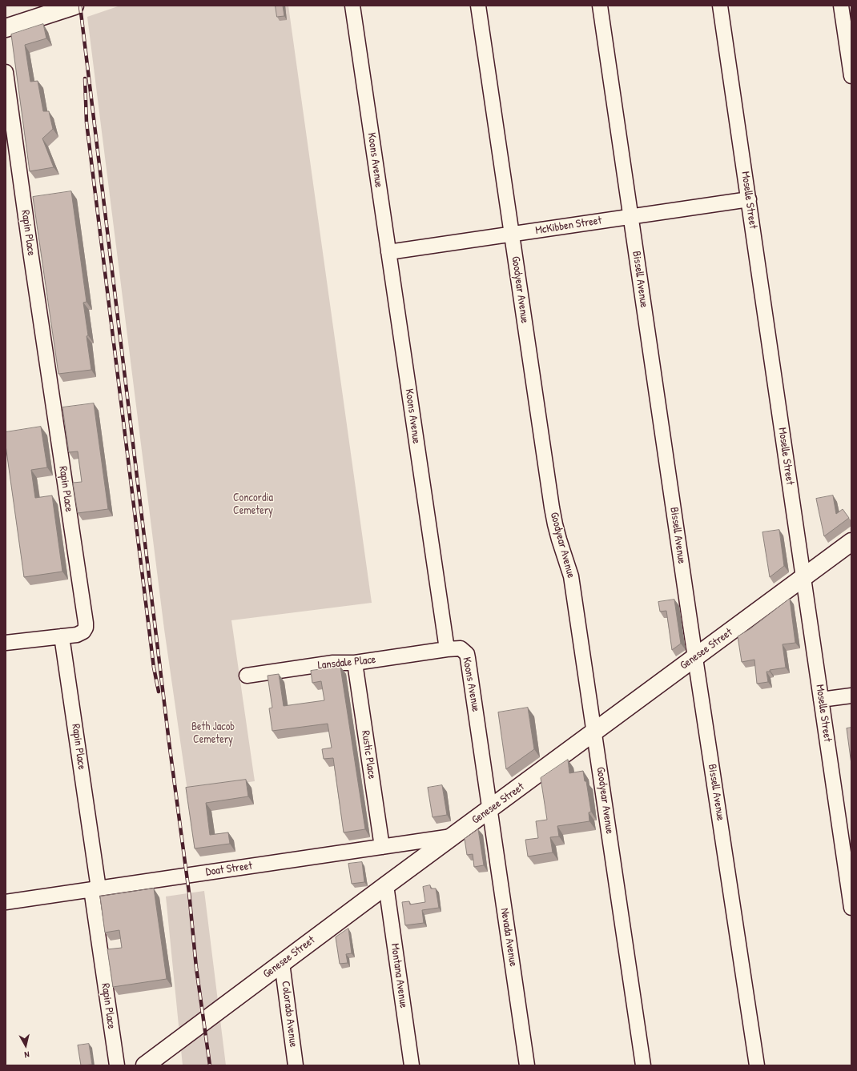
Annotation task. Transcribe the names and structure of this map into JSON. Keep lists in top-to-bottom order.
{
  "streets": {
    "main road": ["Genesee Street"],
    "street": [
      "Koons Avenue",
      "Moselle Street",
      "McKibben Street",
      "Rapin Place",
      "Bissell Avenue",
      "Goodyear Avenue",
      "Lansdale Place",
      "Rustic Place",
      "Doat Street",
      "Nevada Avenue",
      "Montana Avenue",
      "Colorado Avenue"
    ]
  },
  "crossings": [
    ["Koons Avenue", "McKibben Street"],
    ["Koons Avenue", "Genesee Street"],
    ["Koons Avenue", "Lansdale Place"],
    ["Koons Avenue", "Nevada Avenue"],
    ["Moselle Street", "McKibben Street"],
    ["Moselle Street", "Genesee Street"],
    ["McKibben Street", "Bissell Avenue"],
    ["McKibben Street", "Goodyear Avenue"],
    ["Rapin Place", "Doat Street"],
    ["Bissell Avenue", "Genesee Street"],
    ["Goodyear Avenue", "Genesee Street"],
    ["Genesee Street", "Doat Street"],
    ["Genesee Street", "Nevada Avenue"],
    ["Genesee Street", "Montana Avenue"],
    ["Genesee Street", "Colorado Avenue"],
    ["Lansdale Place", "Rustic Place"],
    ["Rustic Place", "Doat Street"]
  ],
  "parks": ["Concordia Cemetery", "Beth Jacob Cemetery"],
  "north": "bottom"
}
